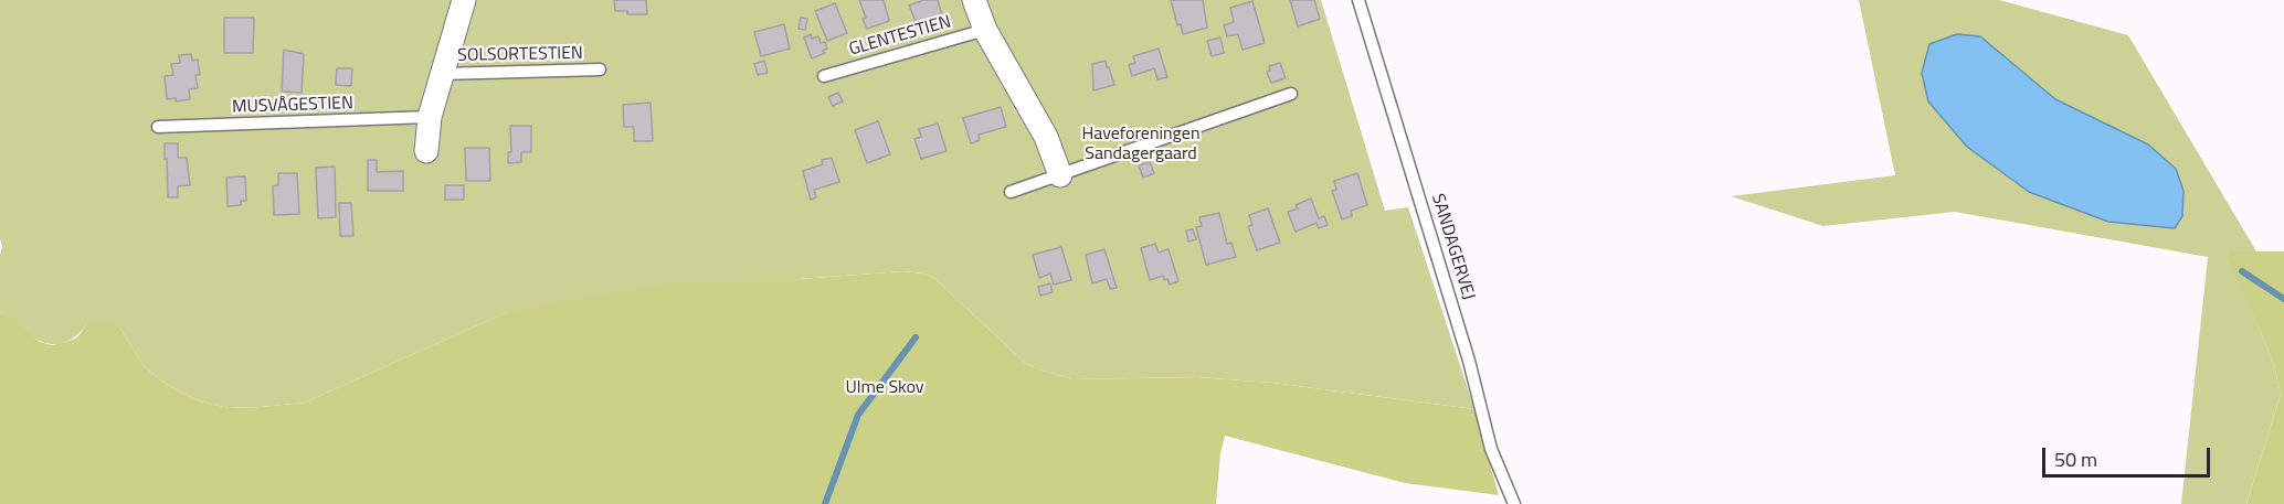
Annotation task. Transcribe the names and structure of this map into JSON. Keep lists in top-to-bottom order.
{
  "streets": {
    "lane": [
      "GLENTESTIEN",
      "SOLSORTESTIEN",
      "MUSVÅGESTIEN",
      "SANDAGERVEJ"
    ]
  },
  "parks": ["Haveforeningen Sandagergaard", "Ulme Skov"],
  "scale_bar": "50 m"
}
